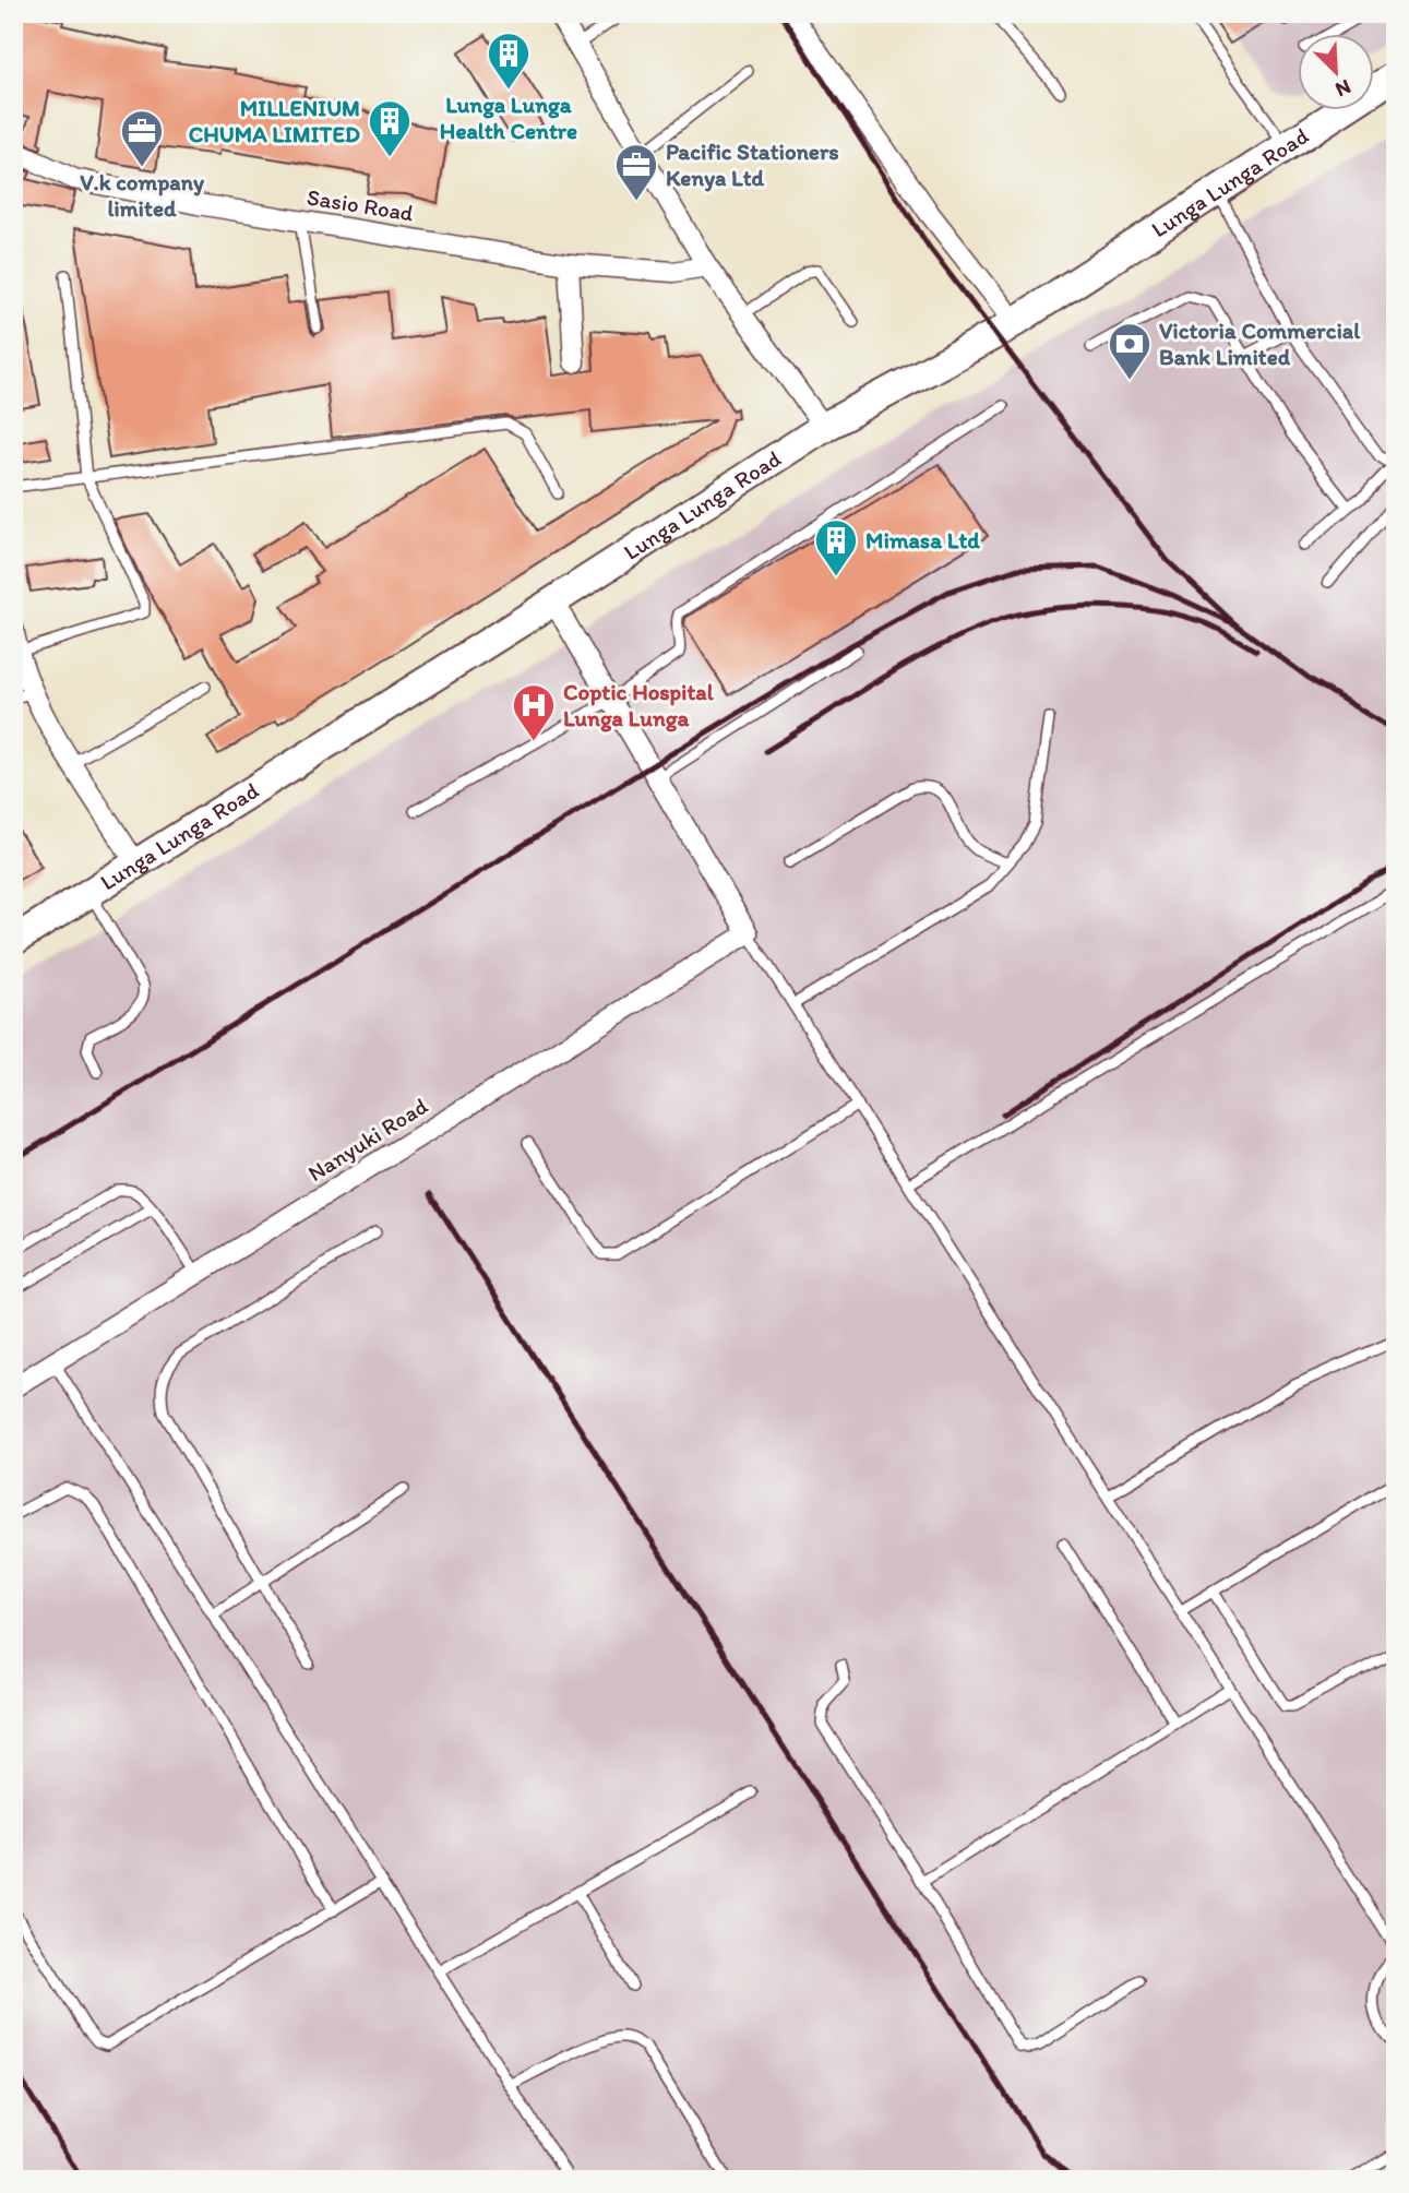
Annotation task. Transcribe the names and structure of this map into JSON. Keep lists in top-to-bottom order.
{
  "streets": {
    "main road": ["Lunga Lunga Road"],
    "street": ["Sasio Road", "Nanyuki Road"]
  },
  "places": {
    "building": ["Lunga Lunga Health Centre", "MILLENIUM CHUMA LIMITED", "Mimasa Ltd"],
    "office": ["V.k company limited", "Pacific Stationers Kenya Ltd"],
    "bank": ["Victoria Commercial Bank Limited"],
    "hospital": ["Coptic Hospital Lunga Lunga"]
  },
  "north": "bottom right"
}
